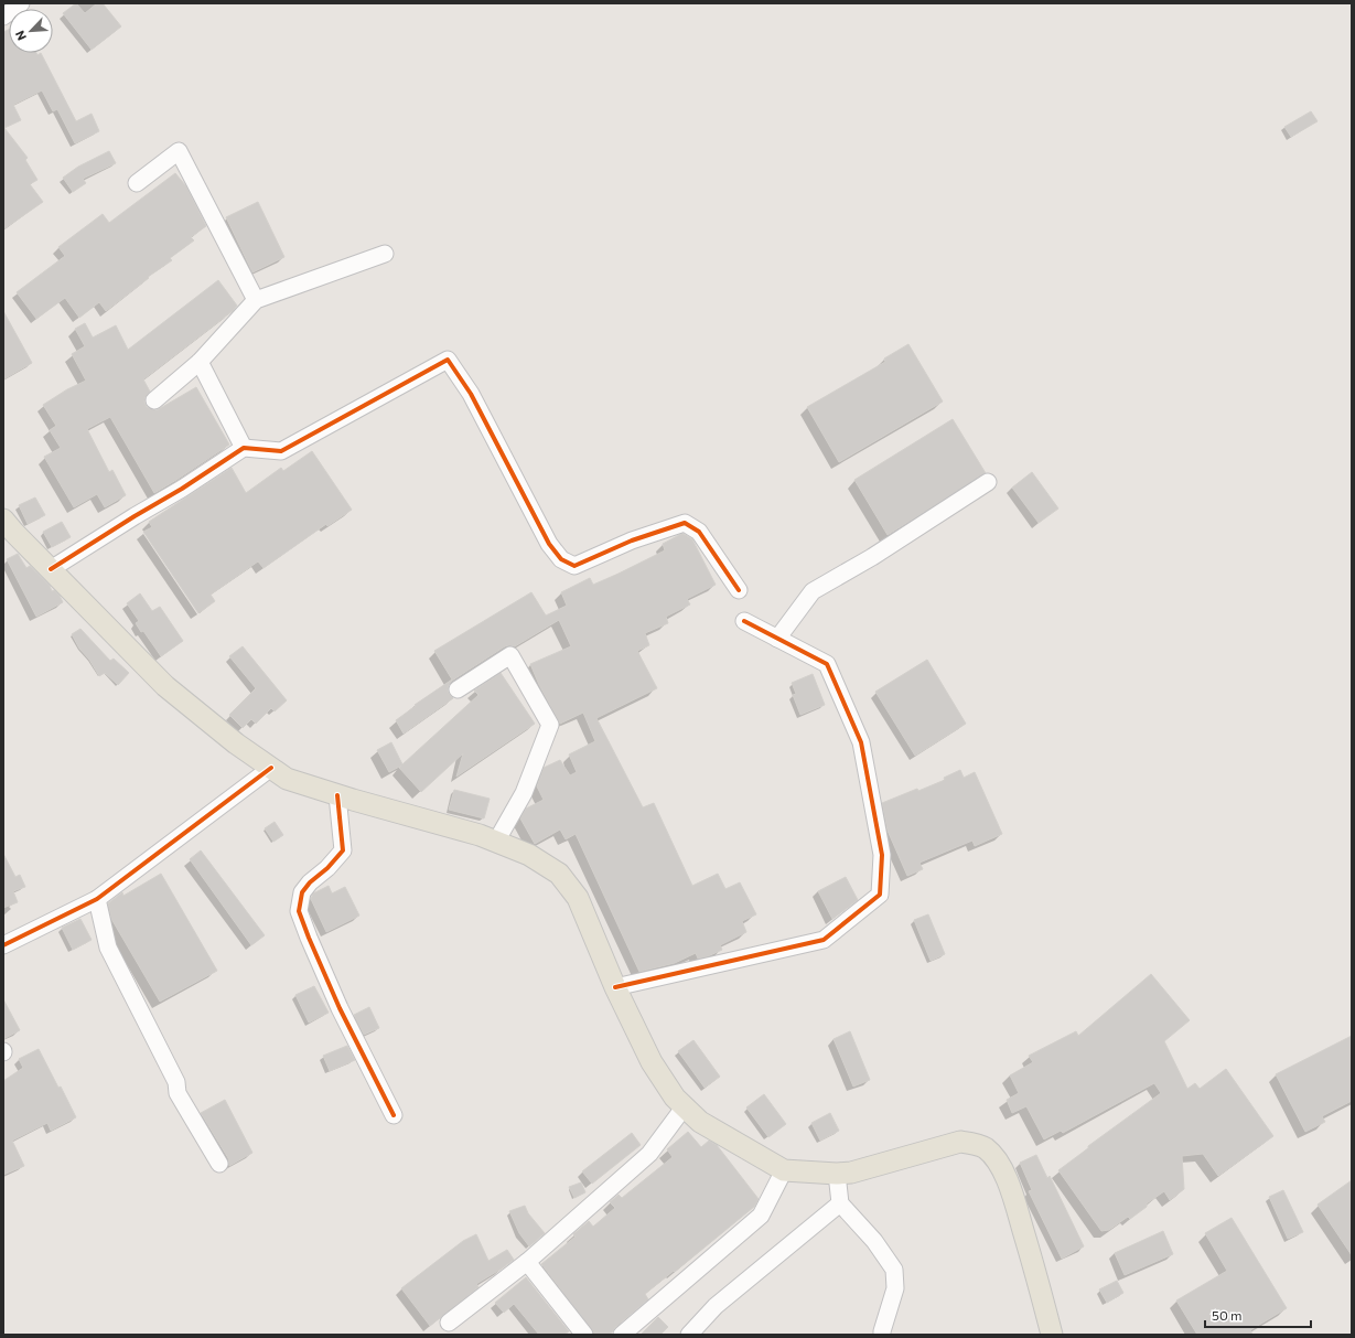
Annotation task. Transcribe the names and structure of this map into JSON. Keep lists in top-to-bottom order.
{
  "scale_bar": "50 m",
  "north": "bottom left"
}
